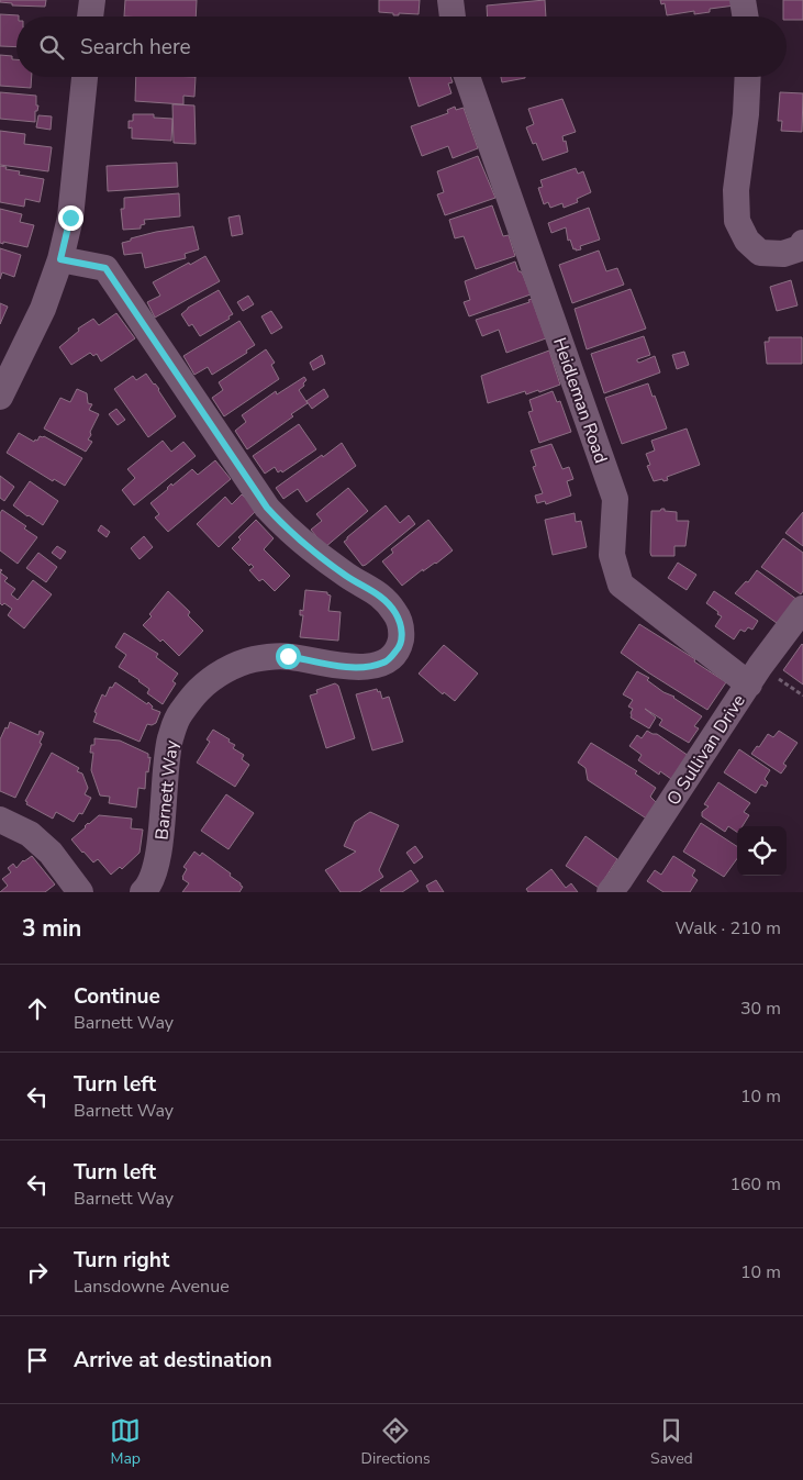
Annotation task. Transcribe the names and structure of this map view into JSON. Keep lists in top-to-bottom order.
{
  "streets": {
    "street": ["Heidleman Road", "O Sullivan Drive", "Barnett Way"]
  },
  "crossings": [
    ["Heidleman Road", "O Sullivan Drive"]
  ],
  "page": {
    "search": "Search here",
    "heading": ["3 min", "Walk · 210 m"],
    "list": [
      ["Continue", "Barnett Way", "30 m"],
      ["Turn left", "Barnett Way", "10 m"],
      ["Turn left", "Barnett Way", "160 m"],
      ["Turn right", "Lansdowne Avenue", "10 m"],
      "Arrive at destination"
    ],
    "nav": ["Map", "Directions", "Saved"]
  }
}
